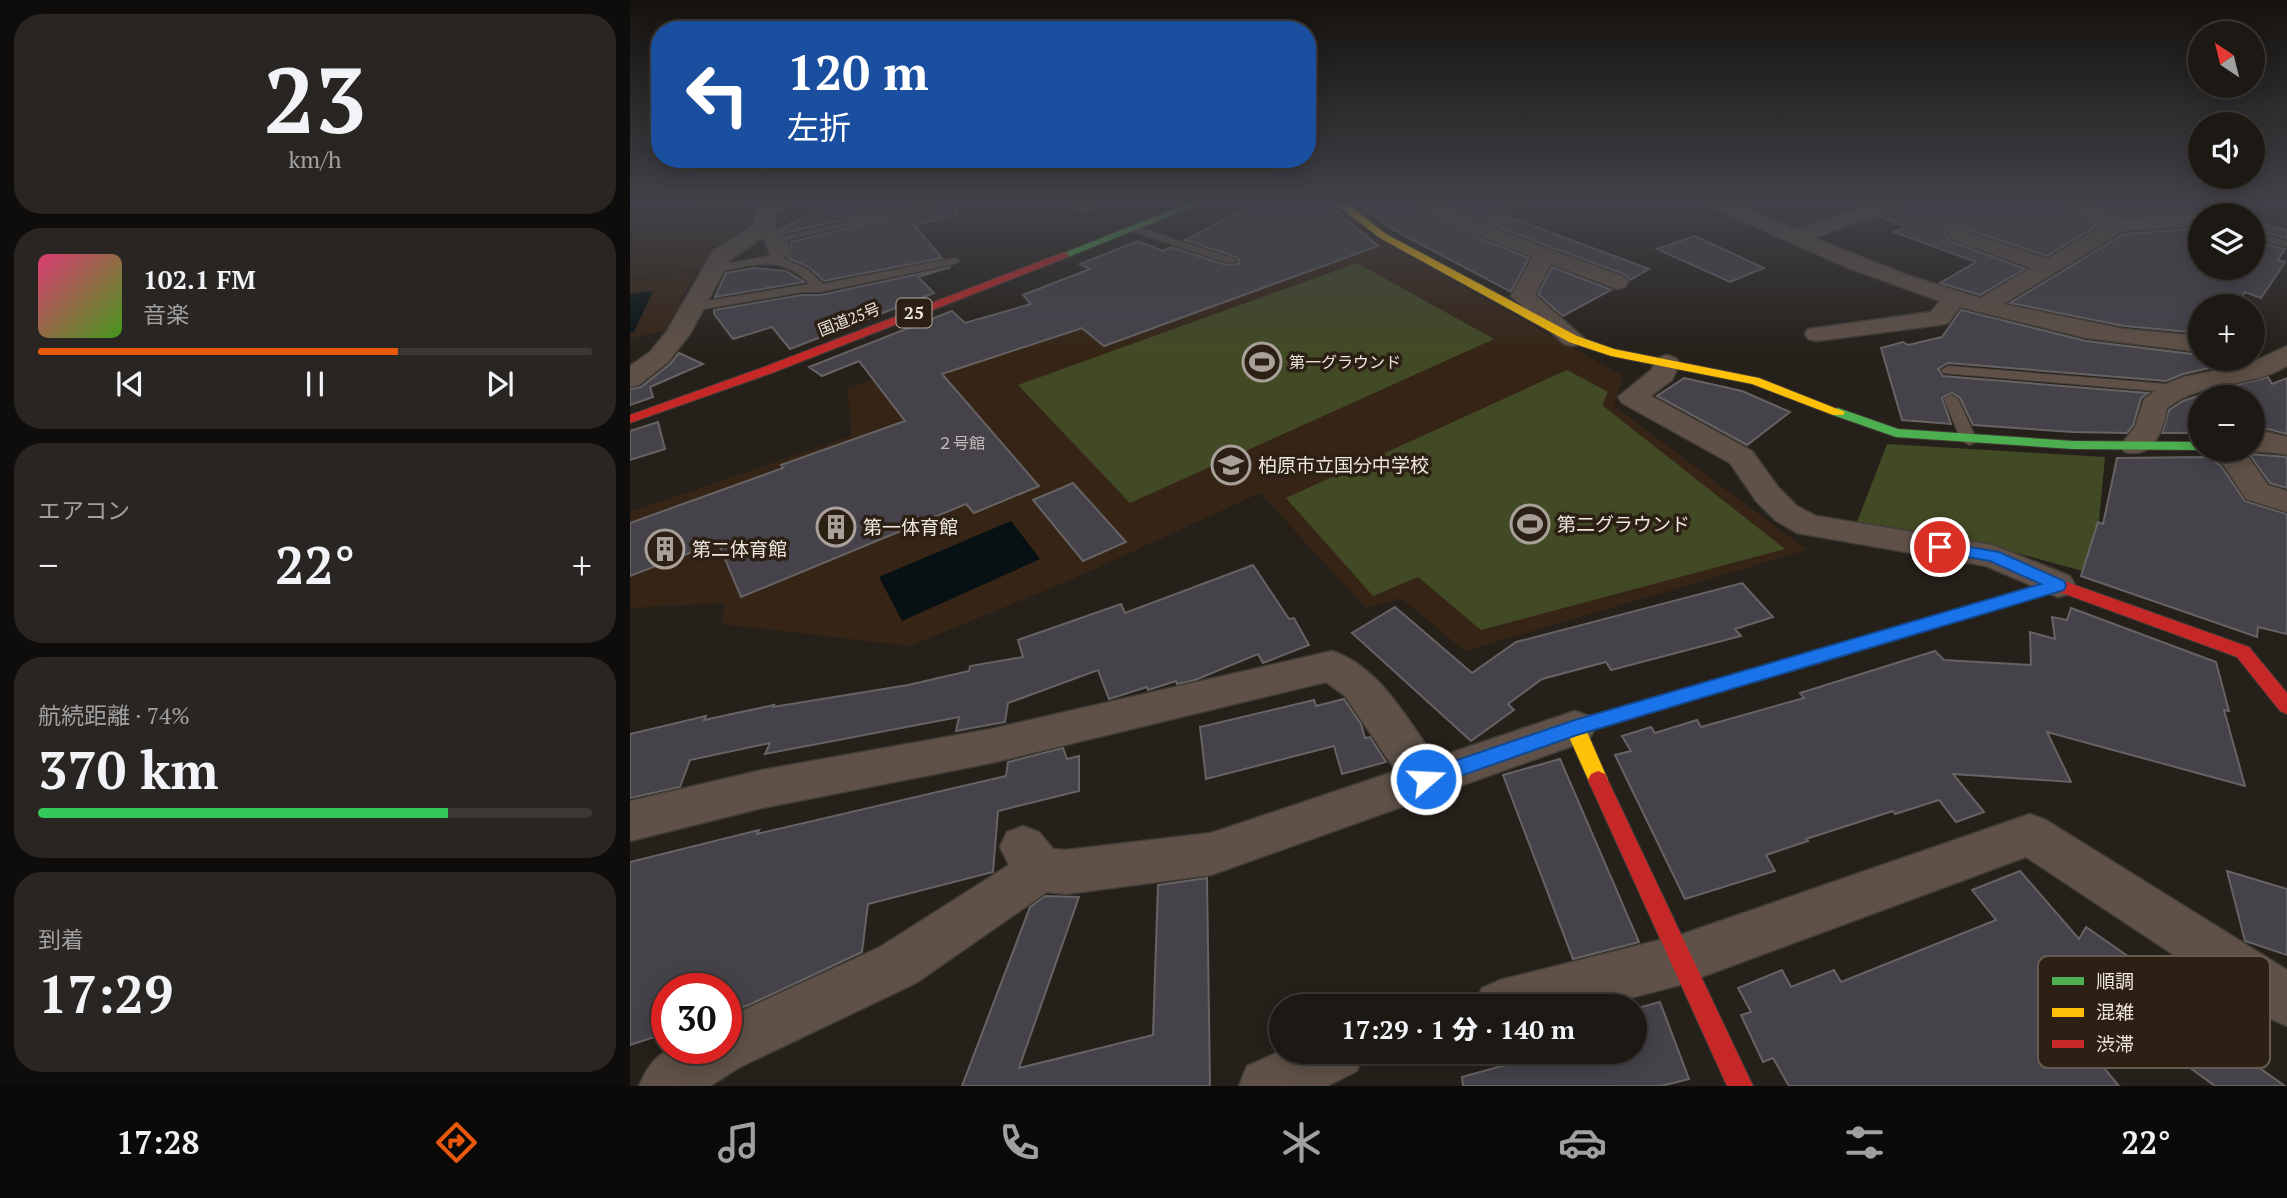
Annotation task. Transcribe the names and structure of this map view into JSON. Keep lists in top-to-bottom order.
{
  "streets": {
    "main road": ["25", "国道25号"]
  },
  "places": {
    "sports": ["第一グラウンド", "第二グラウンド"],
    "school or university": ["柏原市立国分中学校"],
    "building": ["第一体育館", "第二体育館"]
  },
  "house_numbers": ["２号館"],
  "legend": ["順調", "混雑", "渋滞"],
  "north": "top left",
  "page": {
    "tile": [
      ["23", "km/h"],
      "エアコン",
      ["航続距離 · 74%", "370 km"],
      ["到着", "17:29"]
    ],
    "map_buttons": ["+", "−"],
    "turn": ["120 m", "左折"],
    "song": ["102.1 FM", "音楽"],
    "heat": ["−", "22°", "+"],
    "limit": "30",
    "trip": "17:29 · 1 分 · 140 m",
    "tabs": ["17:28", "22°"]
  }
}
